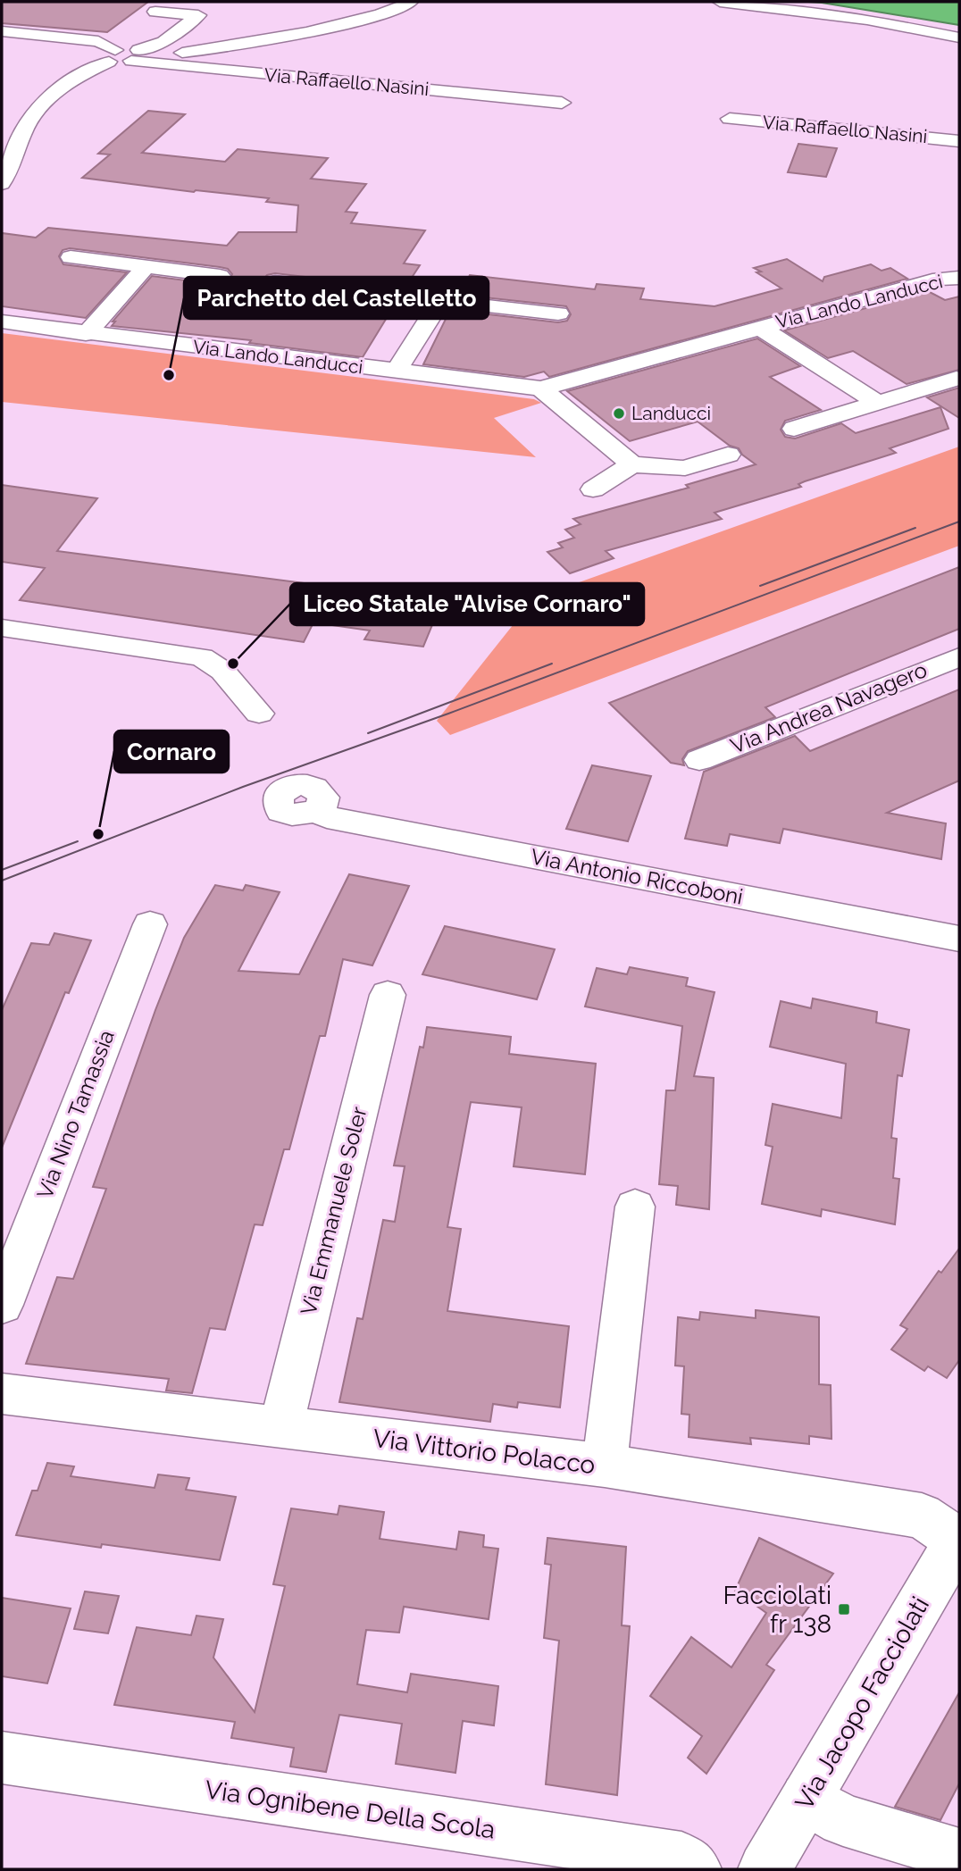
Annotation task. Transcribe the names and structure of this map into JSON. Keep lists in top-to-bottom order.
{
  "streets": {
    "street": [
      "Via Raffaello Nasini",
      "Via Lando Landucci",
      "Via Andrea Navagero",
      "Via Antonio Riccoboni",
      "Via Nino Tamassia",
      "Via Emmanuele Soler",
      "Via Vittorio Polacco",
      "Via Jacopo Facciolati",
      "Via Ognibene Della Scola"
    ]
  },
  "crossings": [
    ["Via Emmanuele Soler", "Via Vittorio Polacco"],
    ["Via Vittorio Polacco", "Via Jacopo Facciolati"]
  ],
  "places": {
    "other": [
      "Parchetto del Castelletto",
      "Landucci",
      "Liceo Statale \"Alvise Cornaro\"",
      "Cornaro"
    ],
    "transit": ["Facciolati fr 138"]
  }
}
